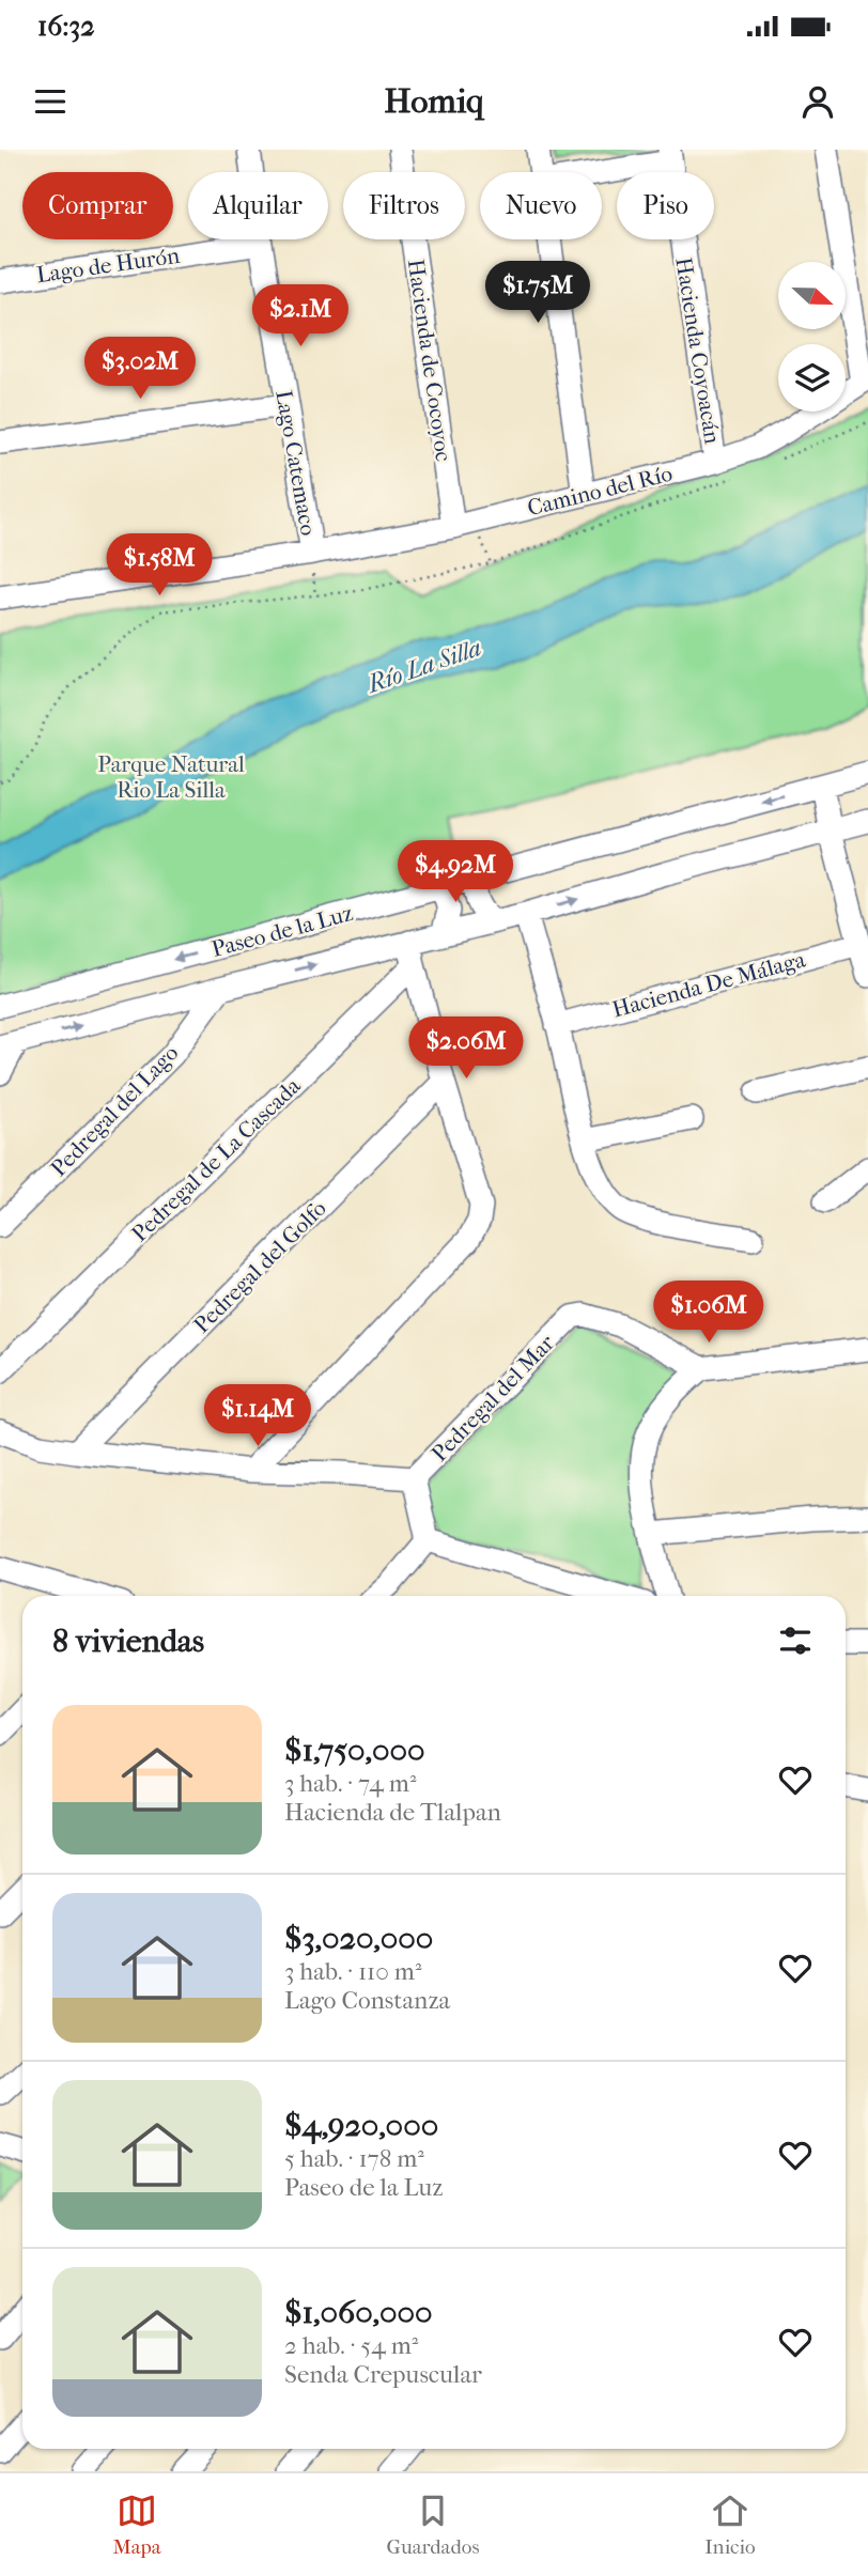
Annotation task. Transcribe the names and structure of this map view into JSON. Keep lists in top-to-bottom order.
{
  "streets": {
    "street": [
      "Lago de Hurón",
      "Hacienda Coyoacán",
      "Hacienda de Cocoyoc",
      "Lago Catemaco",
      "Camino del Río",
      "Paseo de la Luz",
      "Hacienda De Málaga",
      "Pedregal del Lago",
      "Pedregal de La Cascada",
      "Pedregal del Golfo",
      "Pedregal del Mar"
    ]
  },
  "crossings": [
    ["Lago de Hurón", "Lago Catemaco"],
    ["Hacienda Coyoacán", "Camino del Río"],
    ["Hacienda de Cocoyoc", "Camino del Río"],
    ["Lago Catemaco", "Camino del Río"],
    ["Paseo de la Luz", "Pedregal del Lago"]
  ],
  "water": ["Río La Silla"],
  "parks": ["Parque Natural Rio La Silla"],
  "north": "right",
  "page": {
    "status": "16:32",
    "header": "Homiq",
    "chip": [
      "Comprar",
      "Alquilar",
      "Filtros",
      "Nuevo",
      "Piso"
    ],
    "price": [
      "$1.75M",
      "$2.1M",
      "$3.02M",
      "$1.58M",
      "$4.92M",
      "$2.06M",
      "$1.06M",
      "$1.14M"
    ],
    "heading": "8 viviendas",
    "list": [
      {
        "name": "$1,750,000",
        "note": "3 hab. · 74 m² · Hacienda de Tlalpan"
      },
      {
        "name": "$3,020,000",
        "note": "3 hab. · 110 m² · Lago Constanza"
      },
      {
        "name": "$4,920,000",
        "note": "5 hab. · 178 m² · Paseo de la Luz"
      },
      {
        "name": "$1,060,000",
        "note": "2 hab. · 54 m² · Senda Crepuscular"
      }
    ],
    "tabs": ["Mapa", "Guardados", "Inicio"]
  }
}
